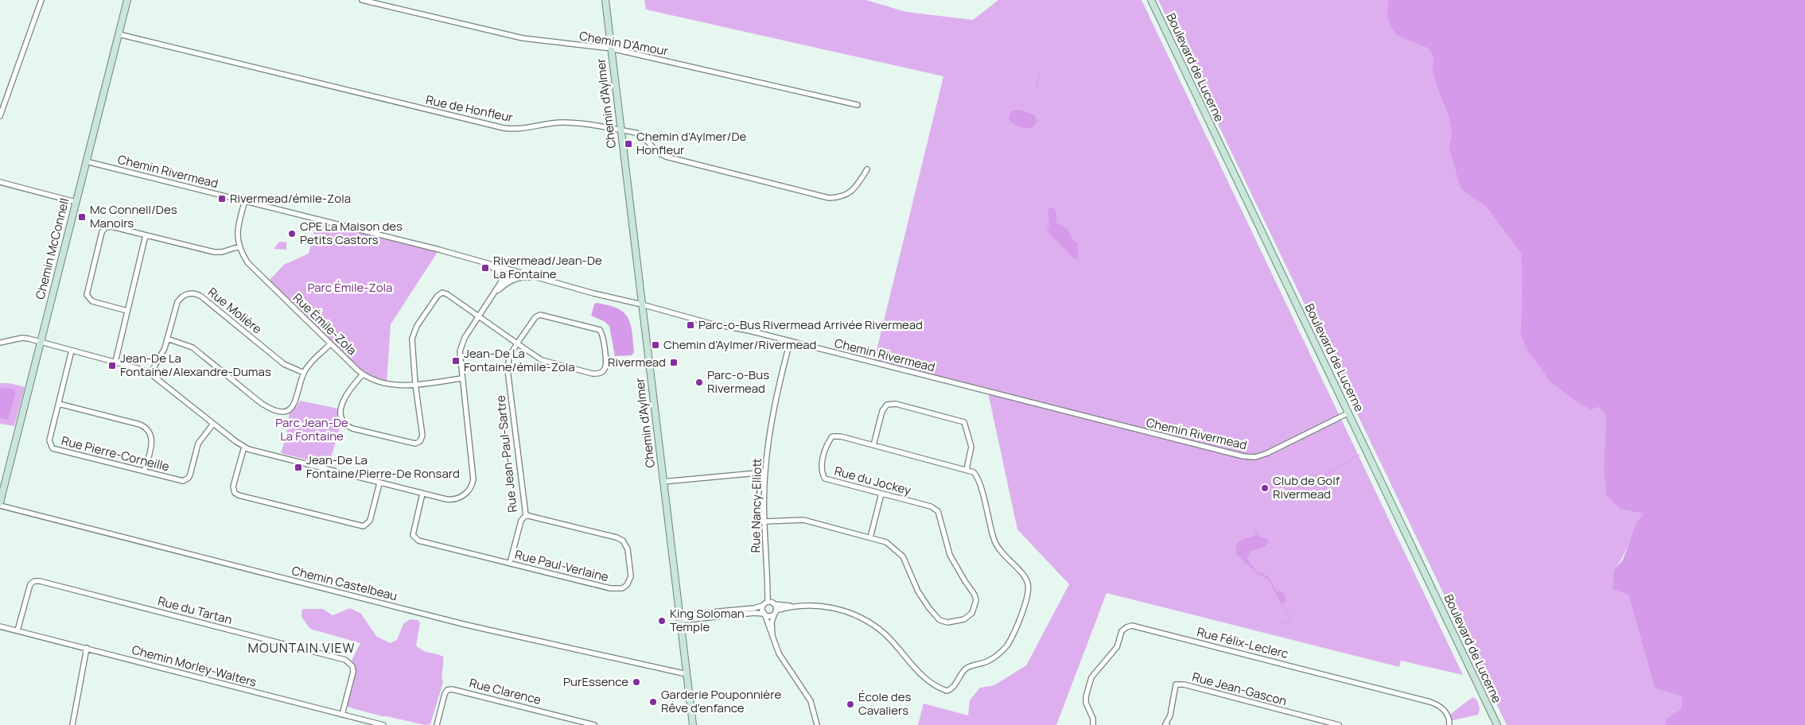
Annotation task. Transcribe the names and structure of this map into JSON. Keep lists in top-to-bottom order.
{
  "streets": {
    "main road": ["Boulevard de Lucerne", "Chemin d'Aylmer", "Chemin McConnell"],
    "street": [
      "Chemin D'Amour",
      "Rue de Honfleur",
      "Chemin Rivermead",
      "Rue Molière",
      "Rue Émile-Zola",
      "Rue Pierre-Corneille",
      "Rue Jean-Paul-Sartre",
      "Rue du Jockey",
      "Rue Nancy-Elliott",
      "Rue Paul-Verlaine",
      "Chemin Castelbeau",
      "Rue du Tartan",
      "Rue Félix-Leclerc",
      "Chemin Morley-Walters",
      "Rue Jean-Gascon",
      "Rue Clarence"
    ]
  },
  "crossings": [
    ["Chemin D'Amour", "Chemin d'Aylmer"],
    ["Boulevard de Lucerne", "Chemin Rivermead"],
    ["Chemin d'Aylmer", "Rue de Honfleur"],
    ["Chemin d'Aylmer", "Chemin Rivermead"],
    ["Chemin d'Aylmer", "Chemin Castelbeau"],
    ["Rue de Honfleur", "Chemin McConnell"],
    ["Chemin Rivermead", "Chemin McConnell"],
    ["Chemin Rivermead", "Rue Émile-Zola"],
    ["Chemin Rivermead", "Rue Nancy-Elliott"],
    ["Rue Jean-Paul-Sartre", "Rue Paul-Verlaine"],
    ["Rue du Jockey", "Rue Nancy-Elliott"],
    ["Rue du Tartan", "Chemin Morley-Walters"]
  ],
  "districts": ["MOUNTAIN VIEW"],
  "parks": ["Parc Émile-Zola", "Parc Jean-De La Fontaine"],
  "places": {
    "transit": [
      "Chemin d'Aylmer/De Honfleur",
      "Rivermead/émile-Zola",
      "Mc Connell/Des Manoirs",
      "Rivermead/Jean-De La Fontaine",
      "Parc-o-Bus Rivermead Arrivée Rivermead",
      "Chemin d'Aylmer/Rivermead",
      "Jean-De La Fontaine/émile-Zola",
      "Rivermead",
      "Jean-De La Fontaine/Alexandre-Dumas",
      "Jean-De La Fontaine/Pierre-De Ronsard"
    ],
    "other": [
      "CPE La Maison des Petits Castors",
      "Parc-o-Bus Rivermead",
      "Club de Golf Rivermead",
      "King Soloman Temple",
      "PurEssence",
      "Garderie Pouponnière Rêve d'enfance",
      "École des Cavaliers"
    ]
  }
}
